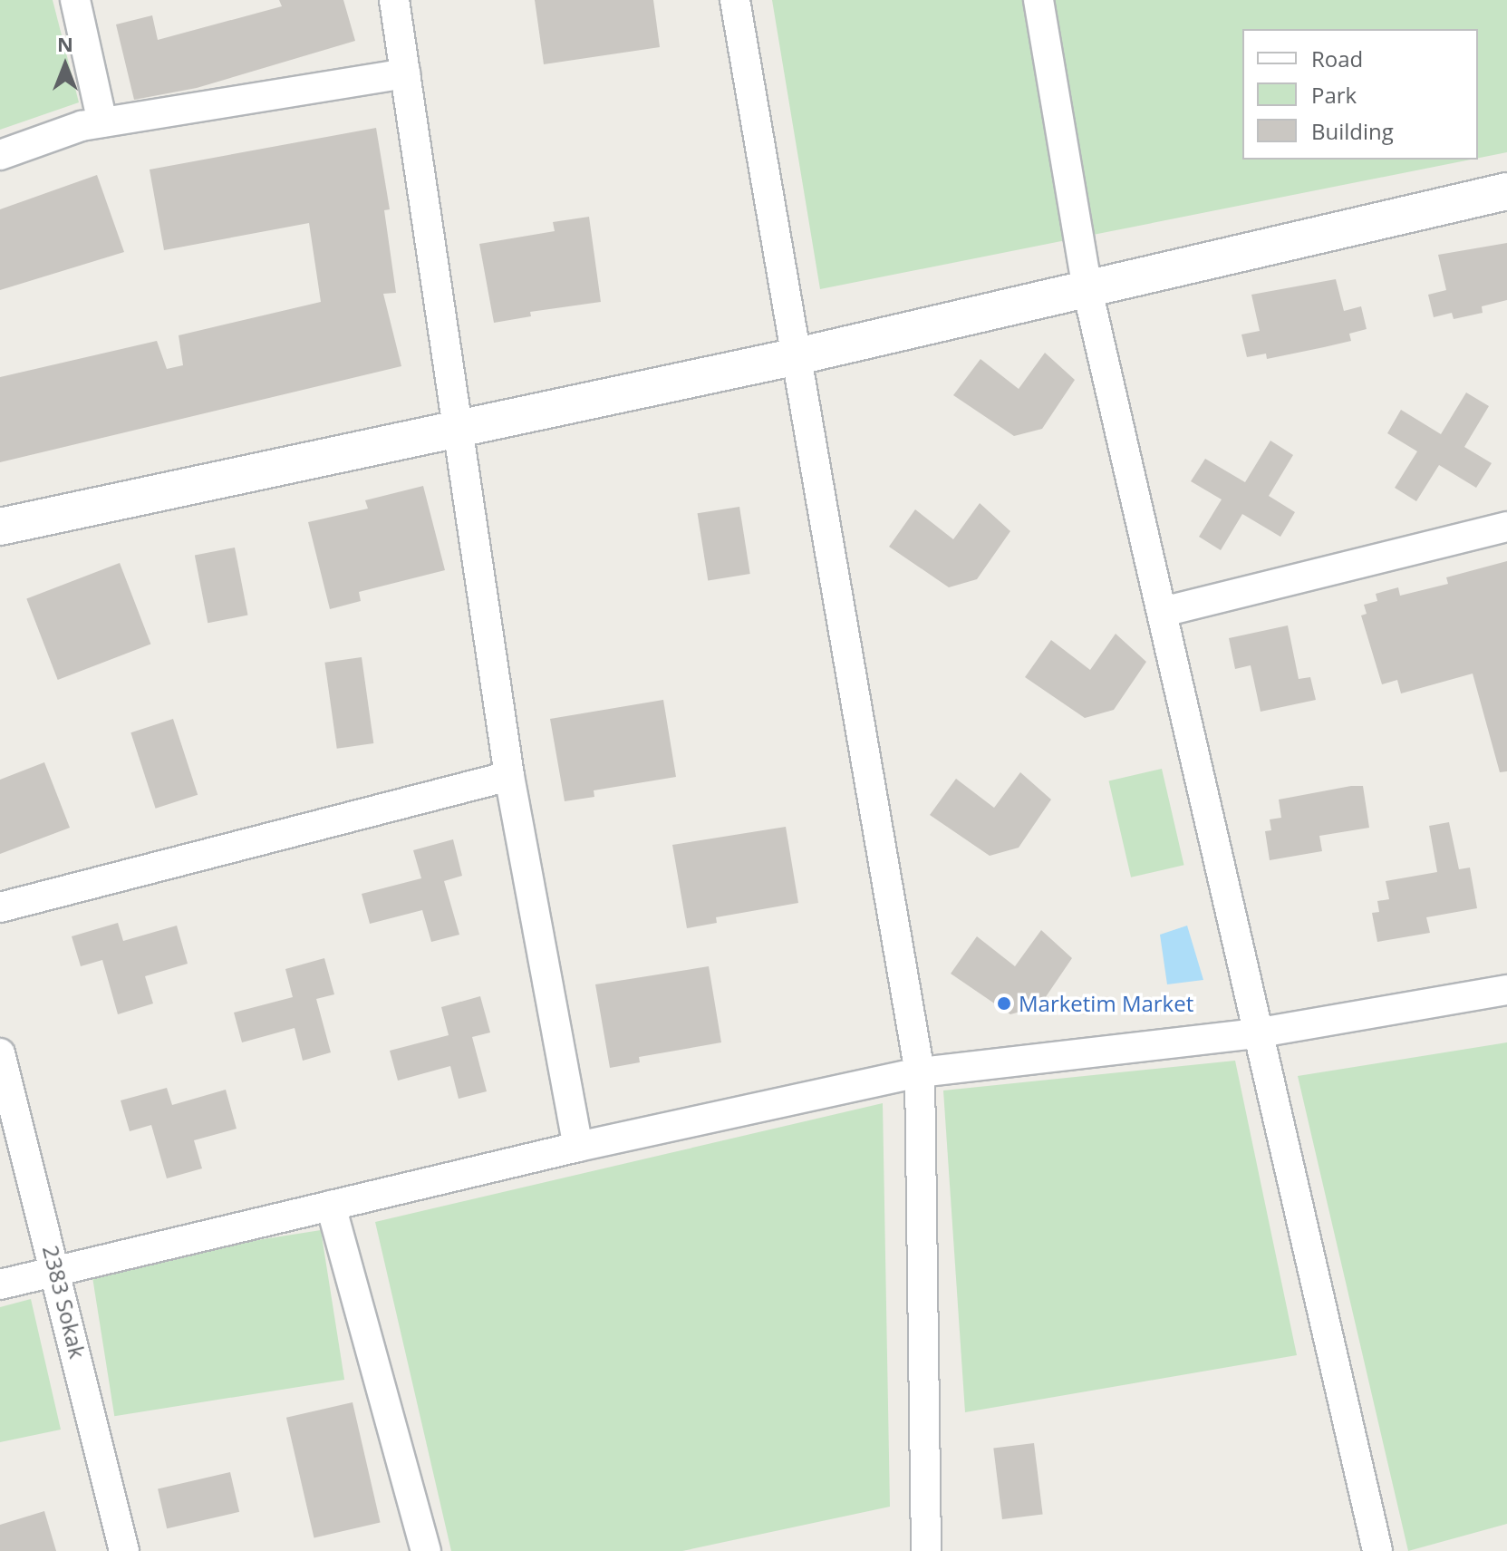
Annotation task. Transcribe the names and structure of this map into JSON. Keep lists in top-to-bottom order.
{
  "streets": {
    "street": ["2383 Sokak"]
  },
  "places": ["Marketim Market"],
  "legend": ["Road", "Park", "Building"],
  "north": "top"
}
